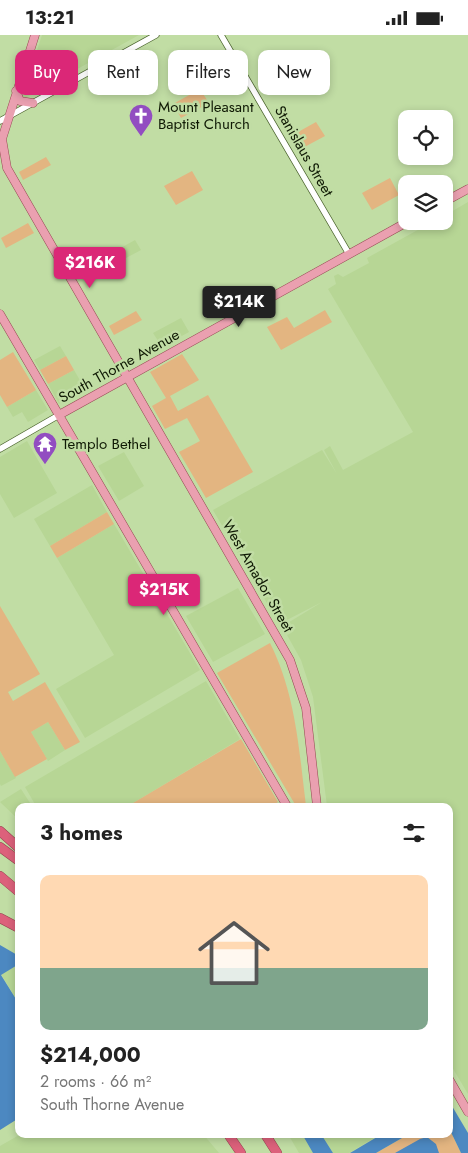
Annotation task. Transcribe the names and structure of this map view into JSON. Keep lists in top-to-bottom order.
{
  "streets": {
    "main road": ["South Thorne Avenue", "West Amador Street"],
    "street": ["Stanislaus Street"]
  },
  "crossings": [
    ["Stanislaus Street", "South Thorne Avenue"],
    ["South Thorne Avenue", "West Amador Street"]
  ],
  "places": {
    "church": ["Mount Pleasant Baptist Church"],
    "temple": ["Templo Bethel"]
  },
  "page": {
    "status": "13:21",
    "chip": [
      "Buy",
      "Rent",
      "Filters",
      "New"
    ],
    "price": ["$216K", "$214K", "$215K"],
    "heading": "3 homes",
    "list": [
      {
        "name": "$214,000",
        "note": "2 rooms · 66 m² · South Thorne Avenue"
      }
    ]
  }
}
